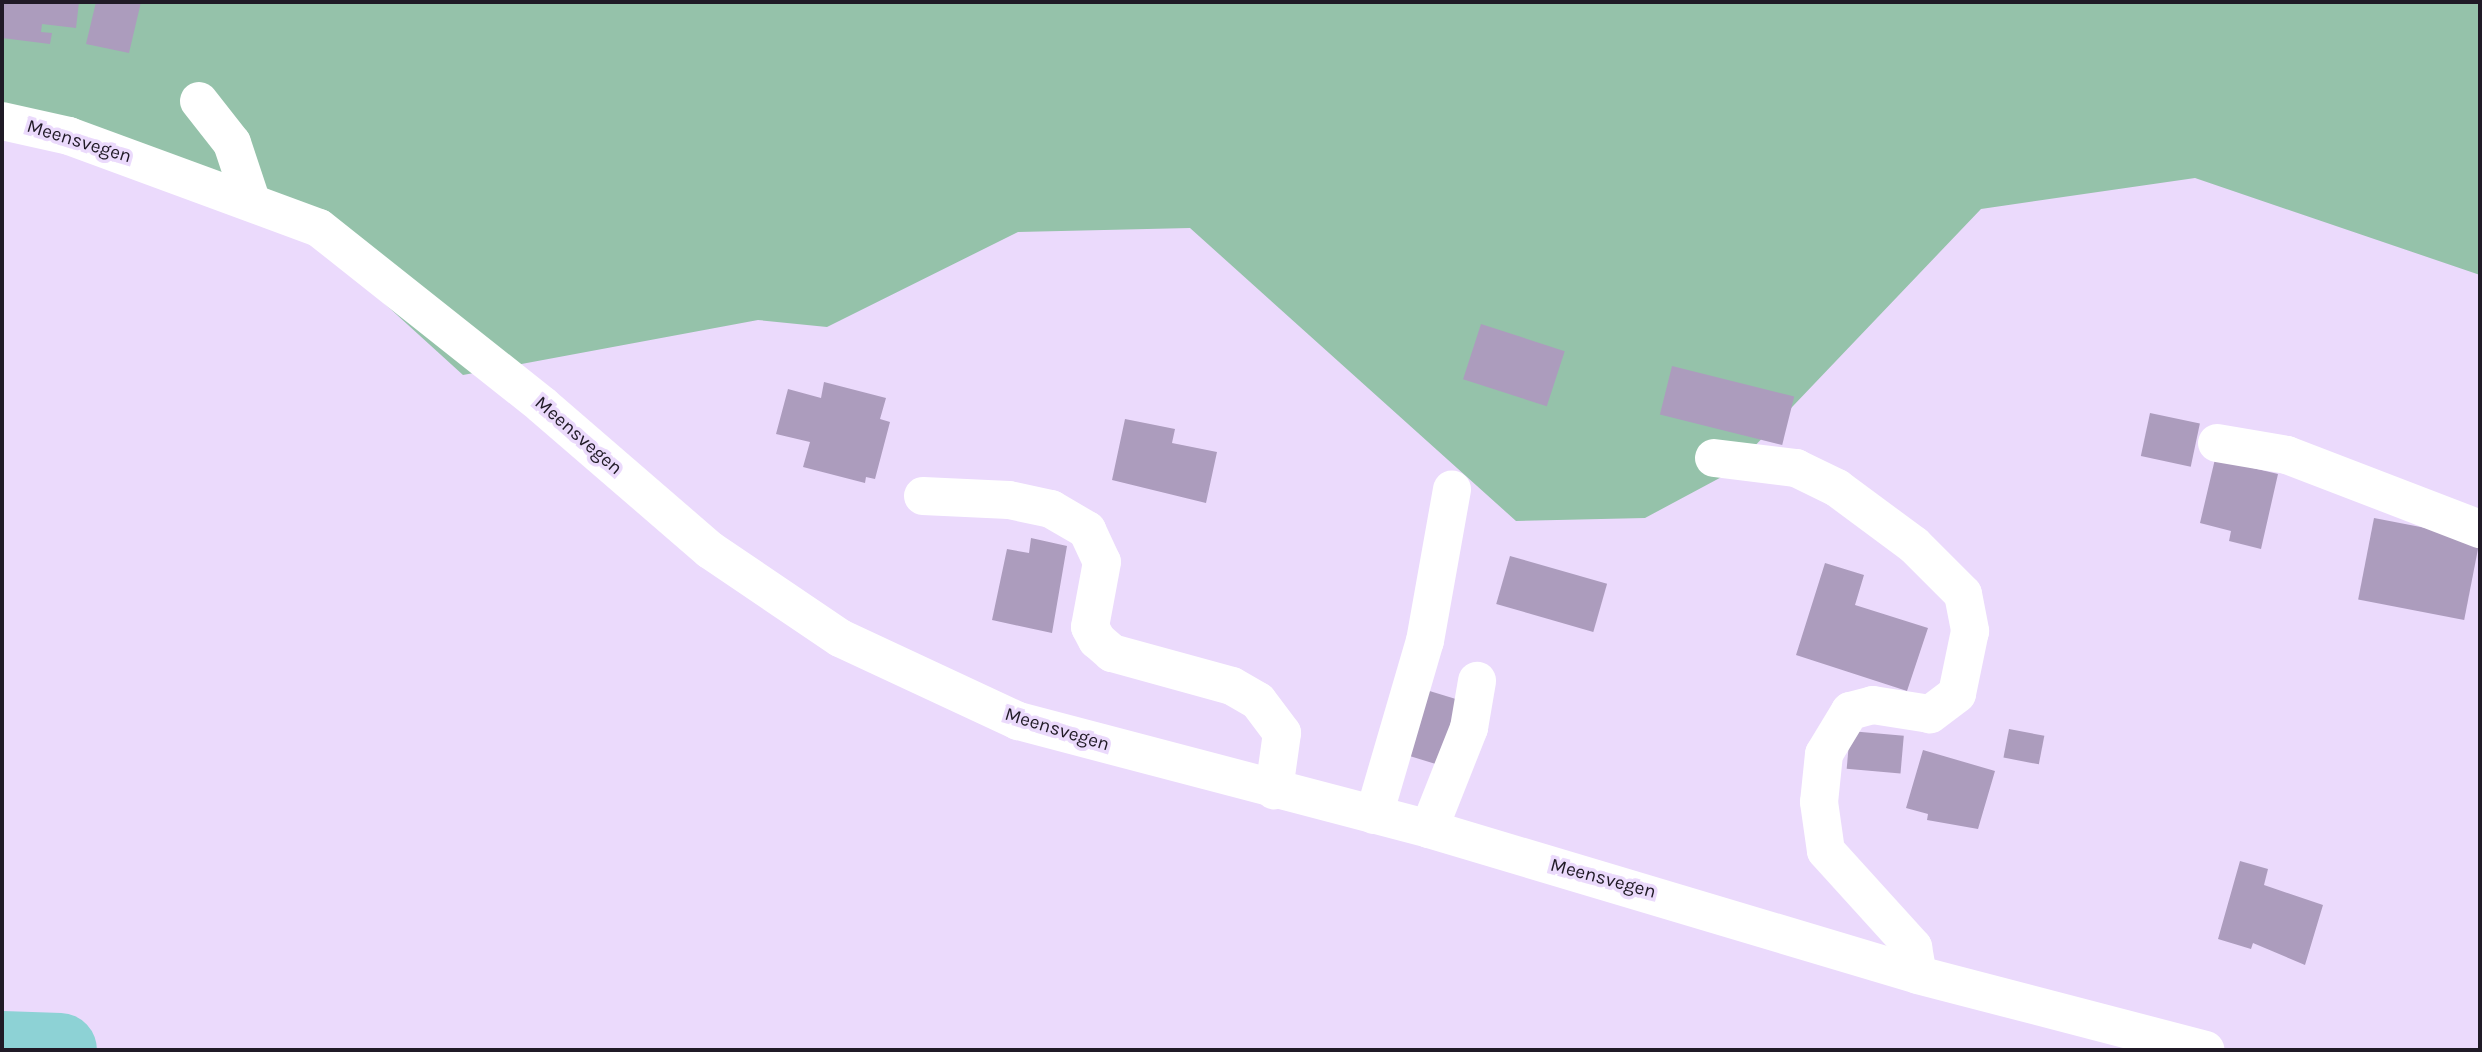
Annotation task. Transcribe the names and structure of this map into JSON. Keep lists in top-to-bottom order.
{
  "streets": {
    "street": ["Meensvegen"]
  }
}
